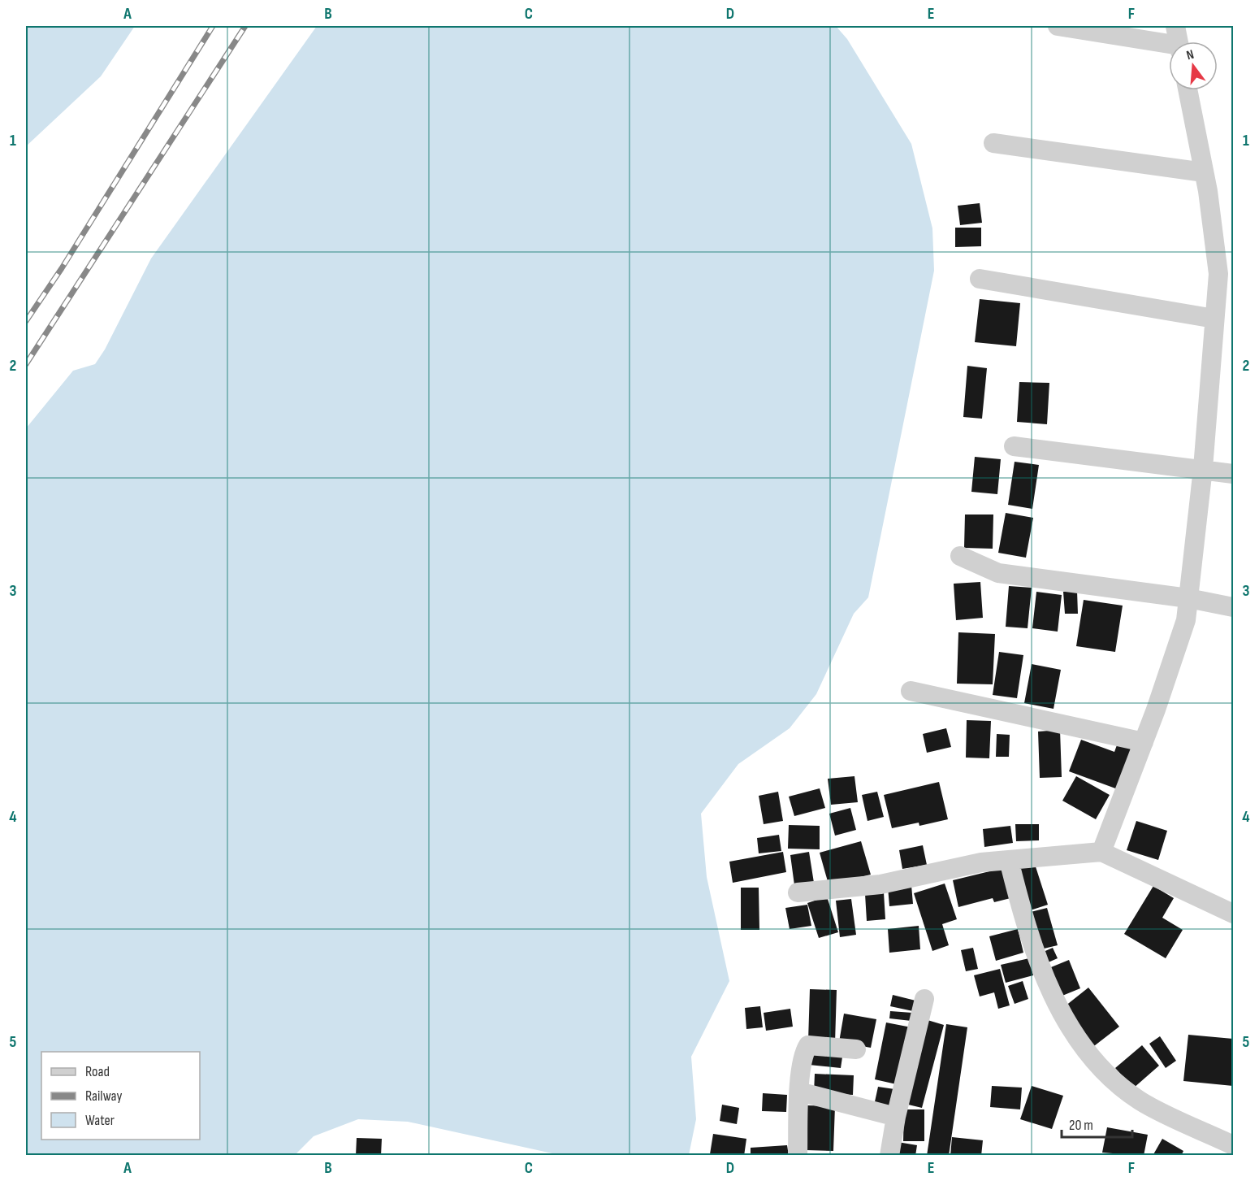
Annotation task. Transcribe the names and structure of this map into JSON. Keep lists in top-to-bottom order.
{
  "legend": ["Road", "Railway", "Water"],
  "scale_bar": "20 m",
  "north": "top",
  "grid": {
    "columns": [
      "A",
      "B",
      "C",
      "D",
      "E",
      "F"
    ],
    "rows": [
      "1",
      "2",
      "3",
      "4",
      "5"
    ]
  }
}
